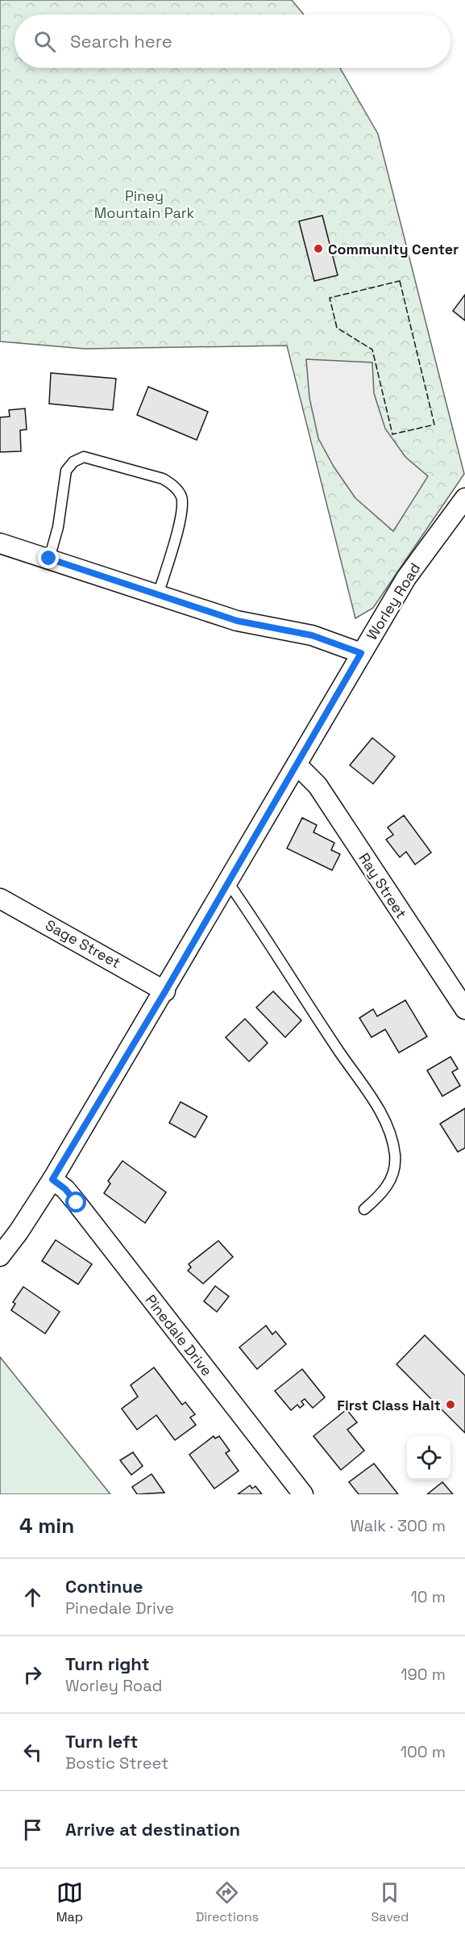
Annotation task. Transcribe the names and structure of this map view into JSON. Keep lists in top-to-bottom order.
{
  "streets": {
    "street": [
      "Worley Road",
      "Ray Street",
      "Sage Street",
      "Pinedale Drive"
    ]
  },
  "crossings": [
    ["Worley Road", "Ray Street"],
    ["Worley Road", "Sage Street"],
    ["Worley Road", "Pinedale Drive"]
  ],
  "parks": ["Piney Mountain Park"],
  "places": ["Community Center", "First Class Halt"],
  "page": {
    "search": "Search here",
    "heading": ["4 min", "Walk · 300 m"],
    "list": [
      ["Continue", "Pinedale Drive", "10 m"],
      ["Turn right", "Worley Road", "190 m"],
      ["Turn left", "Bostic Street", "100 m"],
      "Arrive at destination"
    ],
    "nav": ["Map", "Directions", "Saved"]
  }
}
